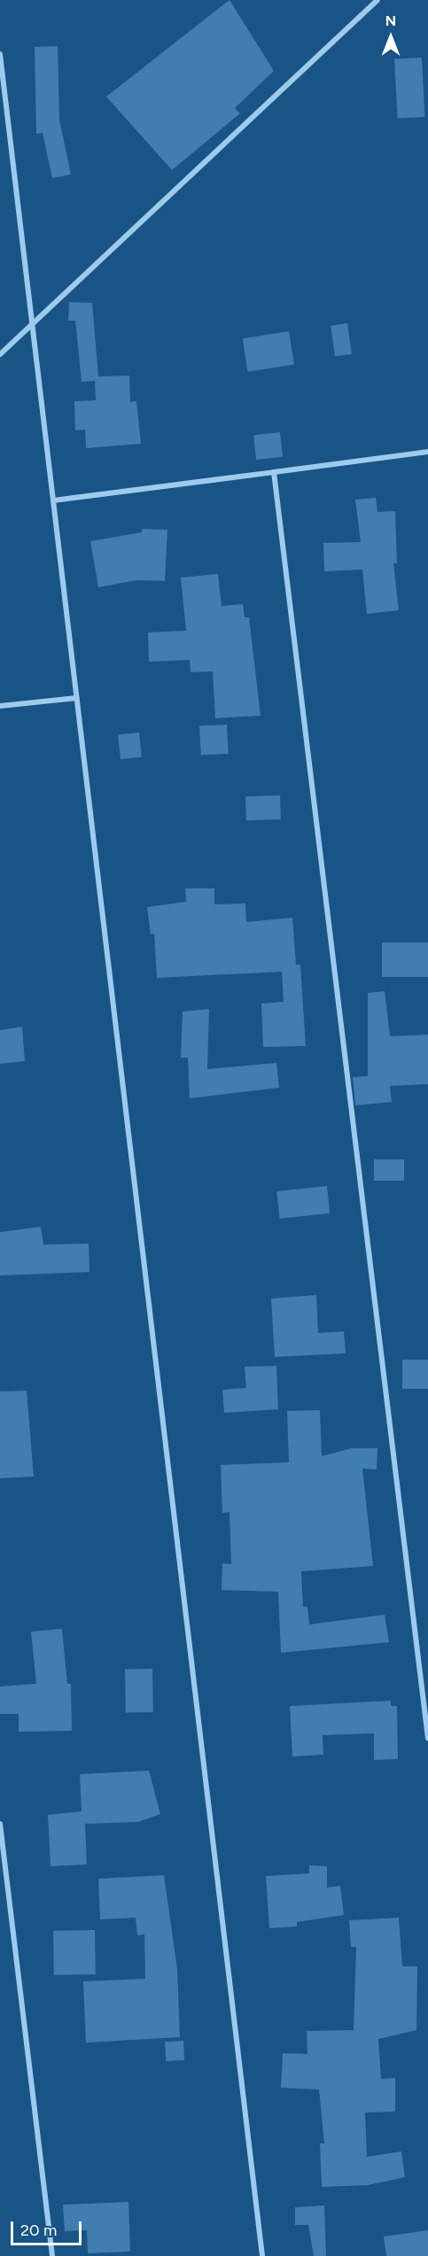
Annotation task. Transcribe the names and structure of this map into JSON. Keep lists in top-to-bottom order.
{
  "scale_bar": "20 m",
  "north": "top"
}
